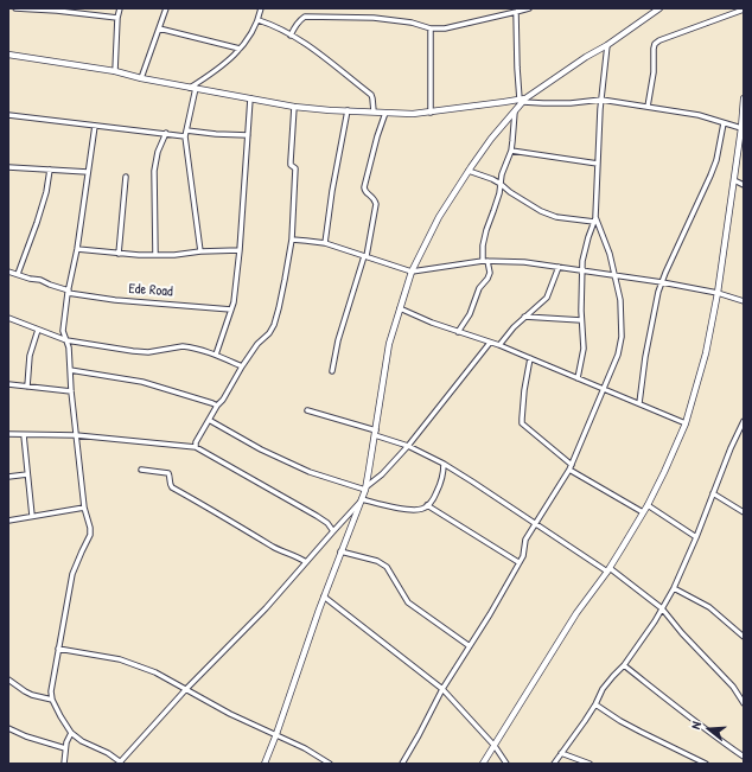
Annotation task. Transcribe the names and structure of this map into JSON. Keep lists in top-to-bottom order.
{
  "streets": {
    "street": ["Ede Road"]
  },
  "north": "left"
}
